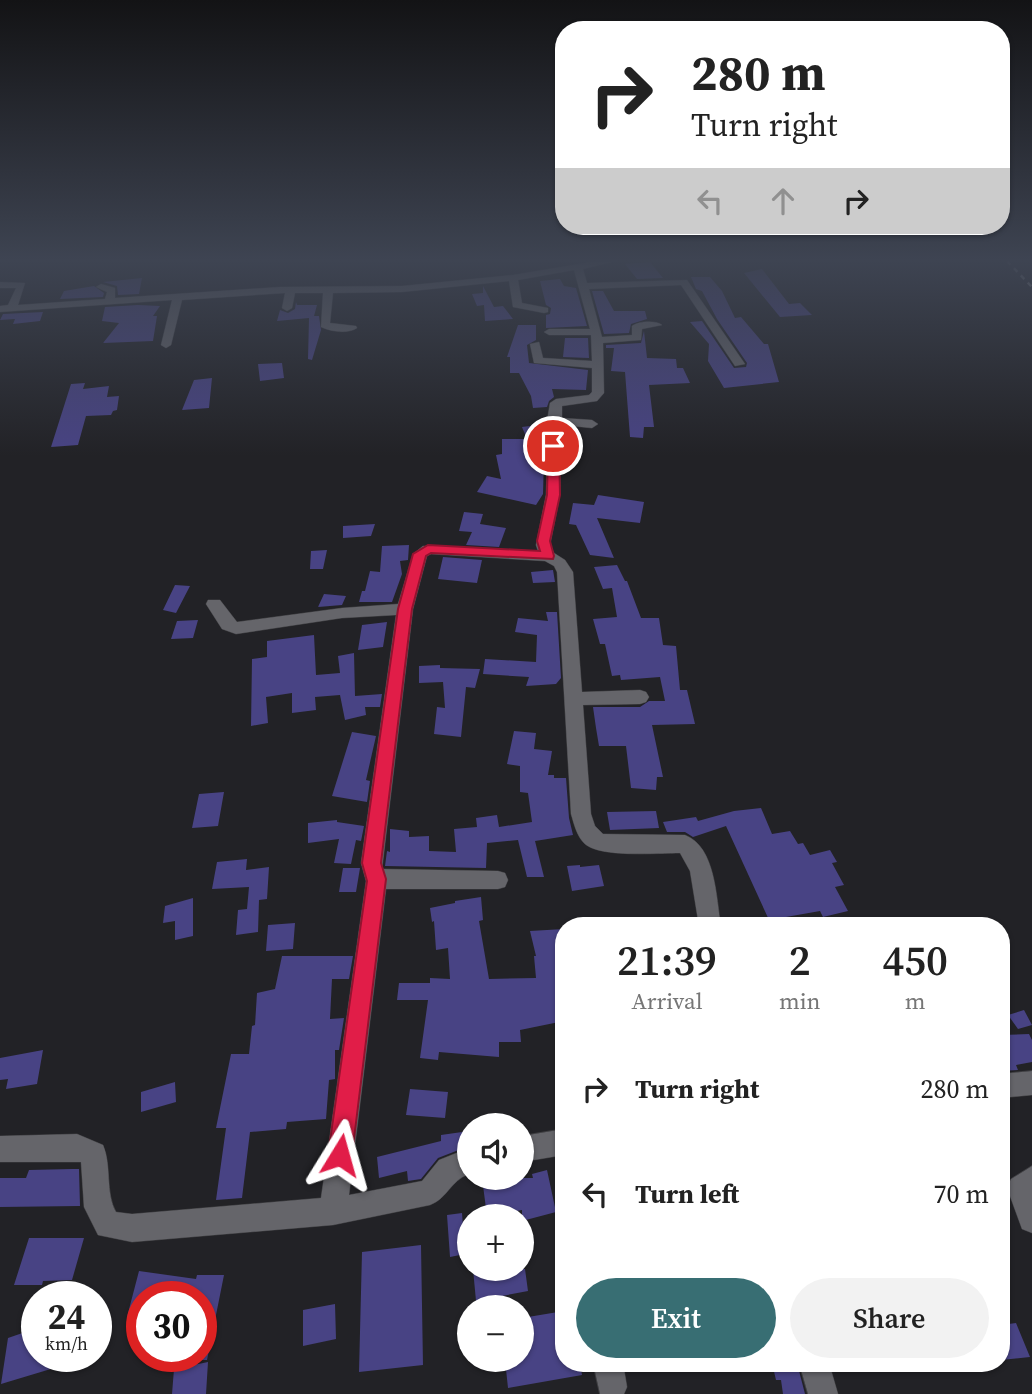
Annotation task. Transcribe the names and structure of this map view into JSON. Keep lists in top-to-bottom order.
{
  "page": {
    "turn": ["280 m", "Turn right"],
    "eta": [
      "21:39",
      "Arrival",
      "2",
      "min",
      "450",
      "m"
    ],
    "list": [
      {
        "name": "Turn right",
        "value": "280 m"
      },
      {
        "name": "Turn left",
        "value": "70 m"
      }
    ],
    "map_buttons": ["+", "−"],
    "buttons": ["Exit", "Share"],
    "speed": "24 km/h",
    "limit": "30"
  }
}
